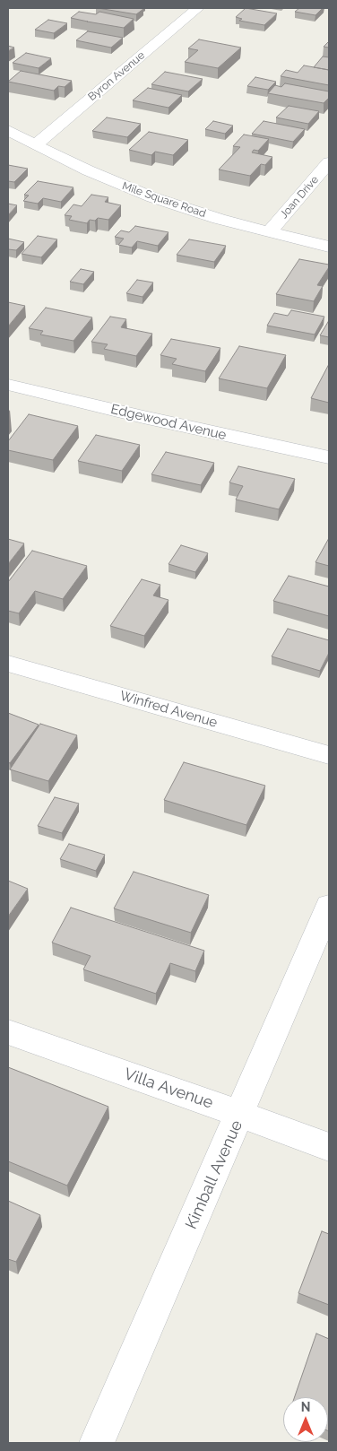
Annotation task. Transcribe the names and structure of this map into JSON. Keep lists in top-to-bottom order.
{
  "streets": {
    "street": [
      "Byron Avenue",
      "Joan Drive",
      "Mile Square Road",
      "Edgewood Avenue",
      "Winfred Avenue",
      "Villa Avenue",
      "Kimball Avenue"
    ]
  },
  "crossings": [
    ["Byron Avenue", "Mile Square Road"],
    ["Joan Drive", "Mile Square Road"],
    ["Villa Avenue", "Kimball Avenue"]
  ],
  "north": "top"
}
